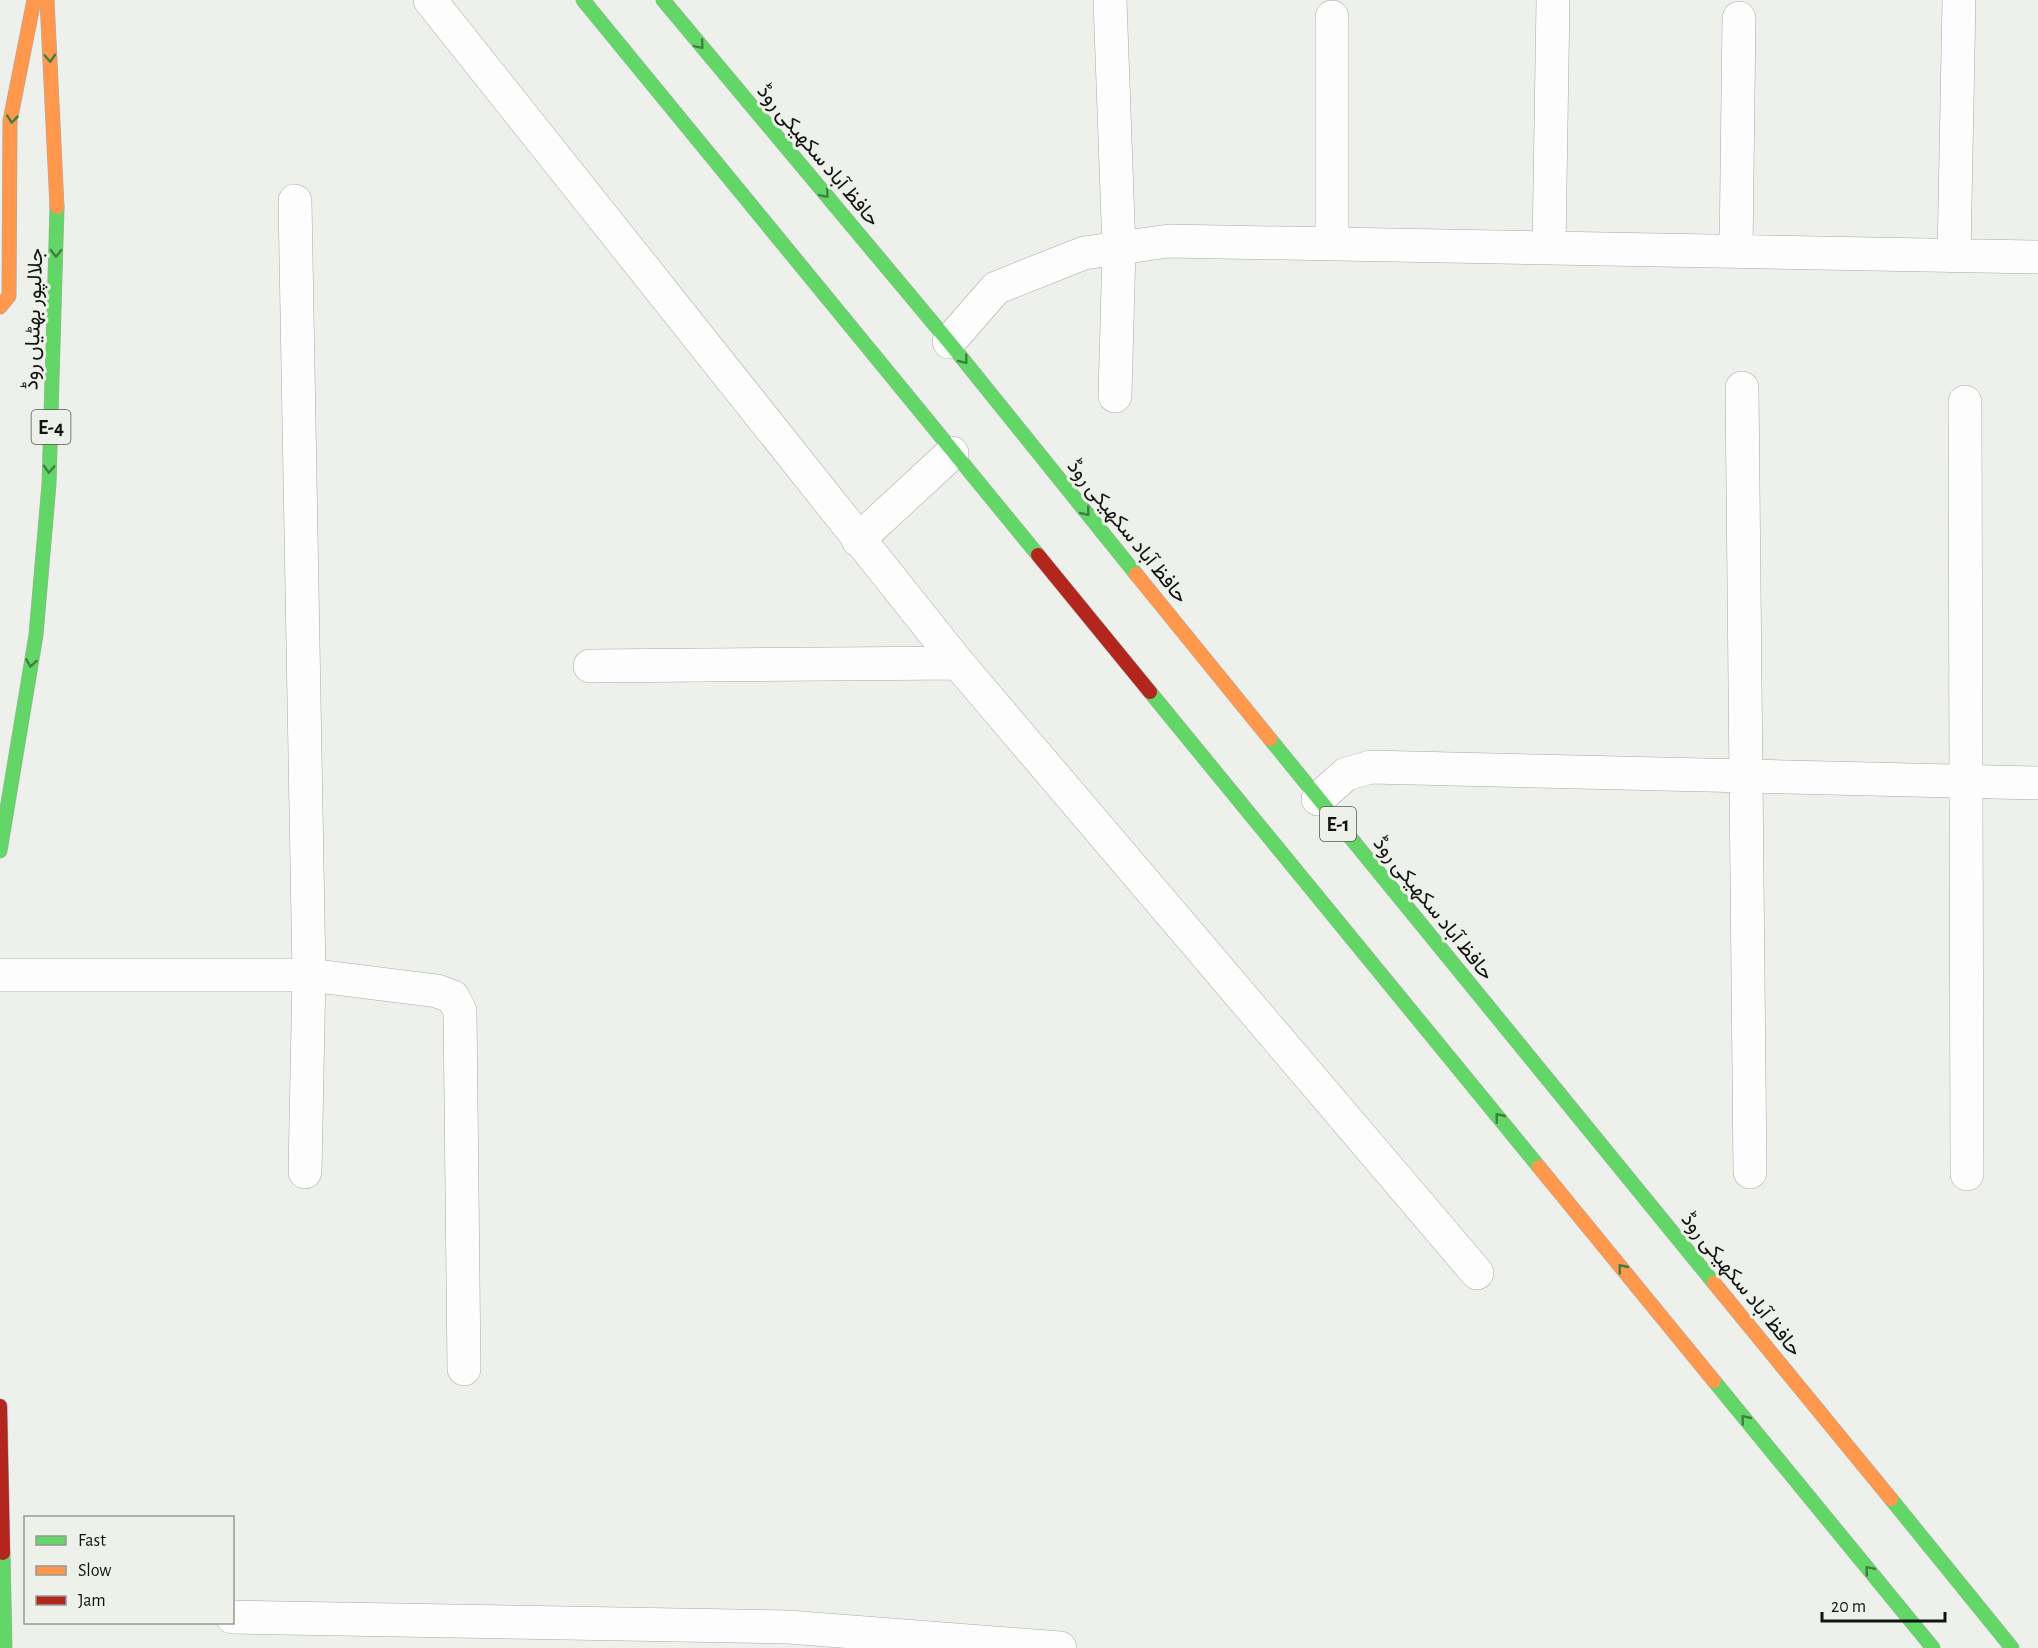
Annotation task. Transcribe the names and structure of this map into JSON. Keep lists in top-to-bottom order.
{
  "streets": {
    "highway": [
      "حافظ آباد سکھیکی روڈ",
      "جلالپور بھٹیاں روڈ",
      "E-4",
      "E-1"
    ]
  },
  "legend": ["Fast", "Slow", "Jam"],
  "scale_bar": "20 m"
}
